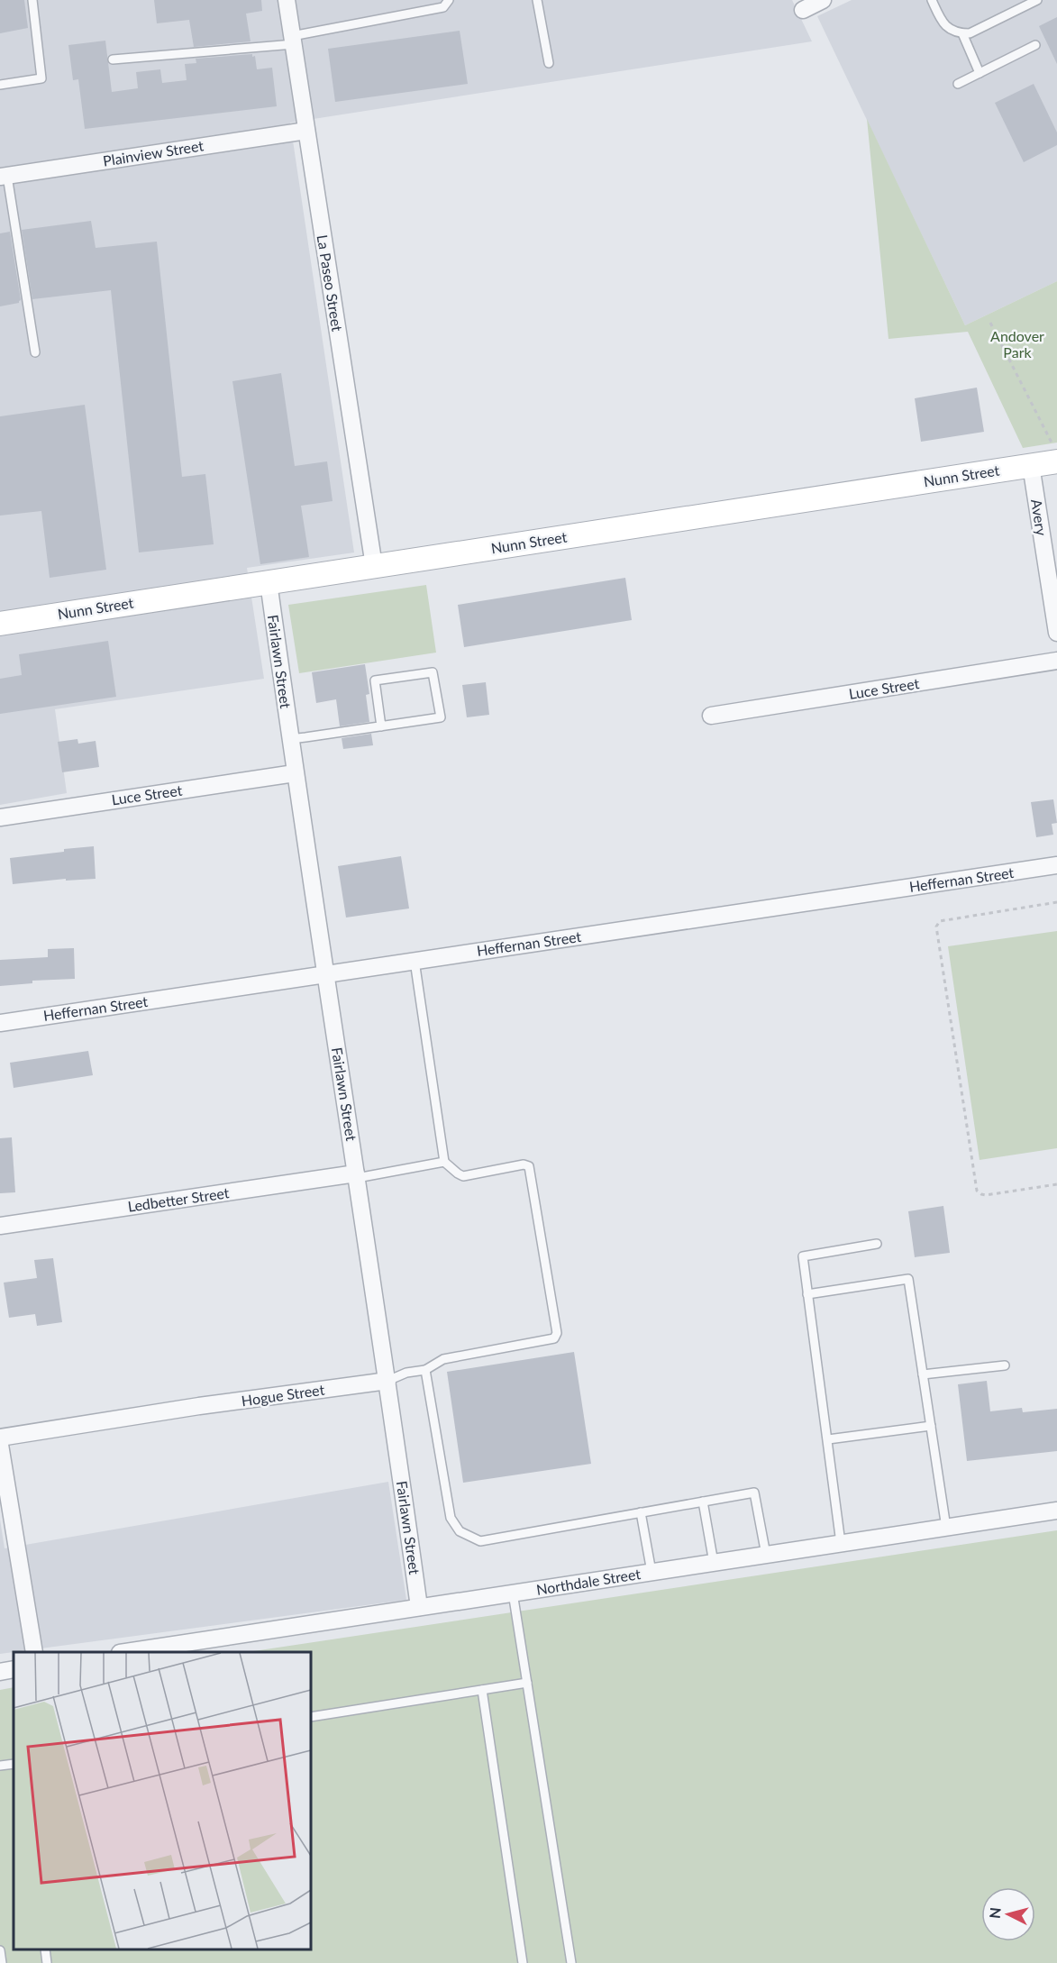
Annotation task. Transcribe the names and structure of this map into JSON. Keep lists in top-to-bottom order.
{
  "streets": {
    "street": [
      "Plainview Street",
      "La Paseo Street",
      "Nunn Street",
      "Avery",
      "Fairlawn Street",
      "Luce Street",
      "Heffernan Street",
      "Ledbetter Street",
      "Hogue Street",
      "Northdale Street"
    ]
  },
  "crossings": [
    ["Plainview Street", "La Paseo Street"],
    ["La Paseo Street", "Nunn Street"],
    ["Nunn Street", "Avery"],
    ["Nunn Street", "Fairlawn Street"],
    ["Fairlawn Street", "Luce Street"],
    ["Fairlawn Street", "Heffernan Street"],
    ["Fairlawn Street", "Ledbetter Street"],
    ["Fairlawn Street", "Hogue Street"],
    ["Fairlawn Street", "Northdale Street"]
  ],
  "parks": ["Andover Park"],
  "north": "left"
}
